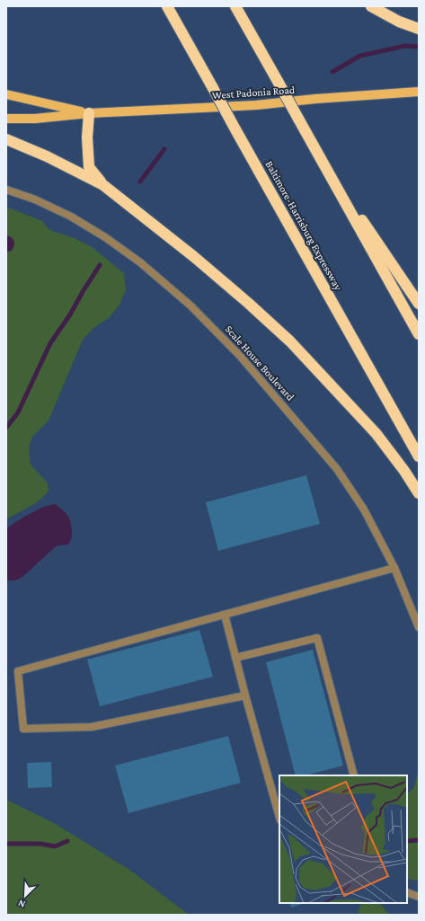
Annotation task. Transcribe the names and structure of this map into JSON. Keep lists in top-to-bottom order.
{
  "streets": {
    "highway": ["Baltimore-Harrisburg Expressway"],
    "main road": ["West Padonia Road"],
    "lane": ["Scale House Boulevard"]
  },
  "north": "bottom left"
}
